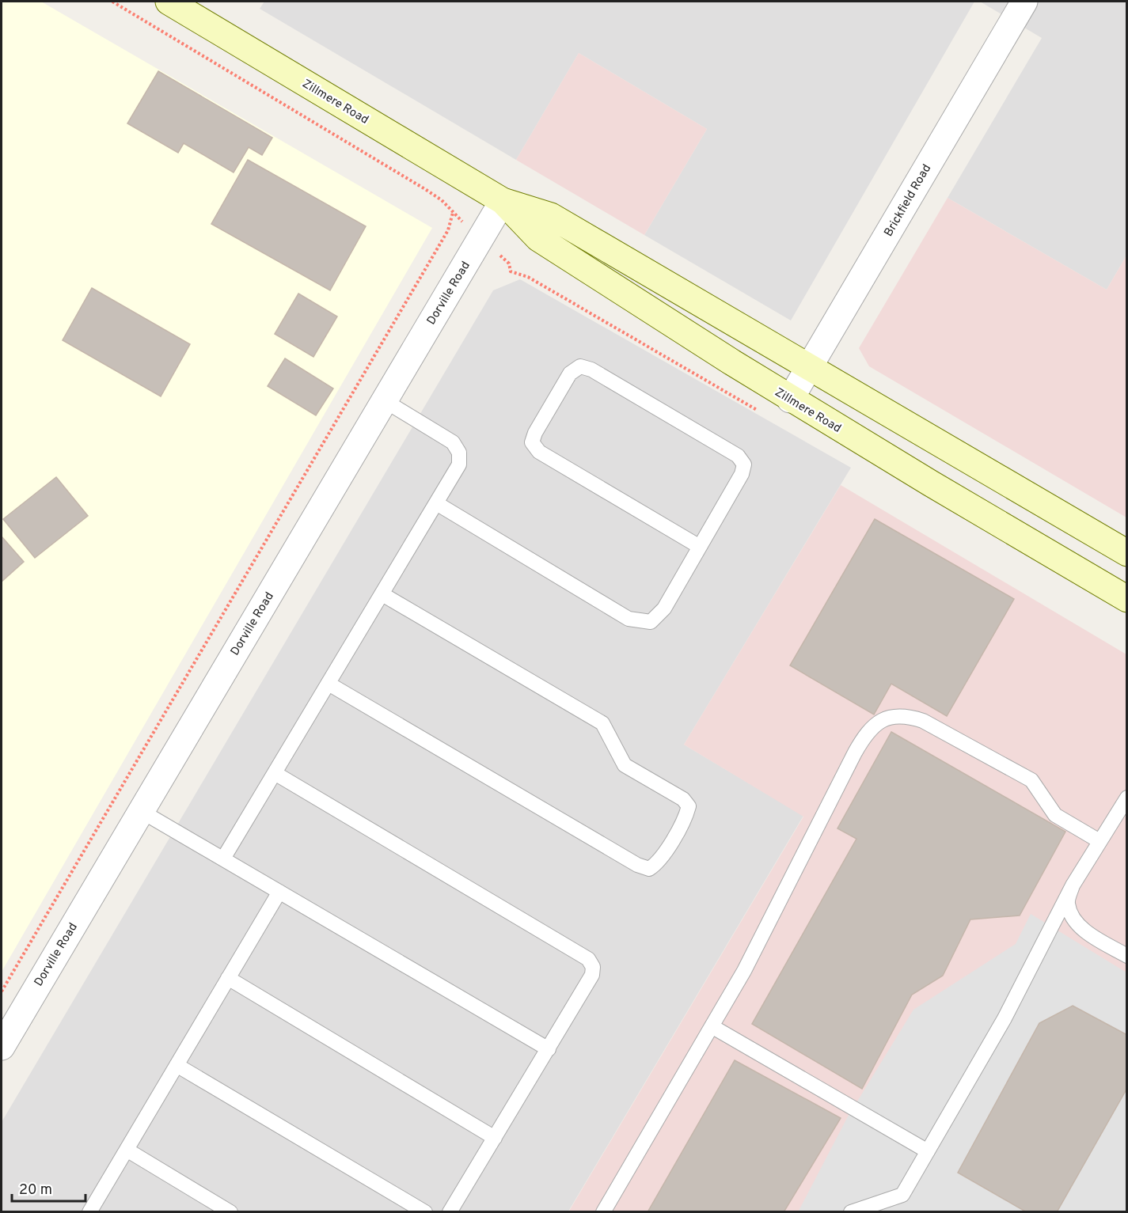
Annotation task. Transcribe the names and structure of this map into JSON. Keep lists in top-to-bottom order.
{
  "streets": {
    "main road": ["Zillmere Road"],
    "street": ["Brickfield Road", "Dorville Road"]
  },
  "crossings": [
    ["Zillmere Road", "Brickfield Road"],
    ["Zillmere Road", "Dorville Road"]
  ],
  "scale_bar": "20 m"
}
